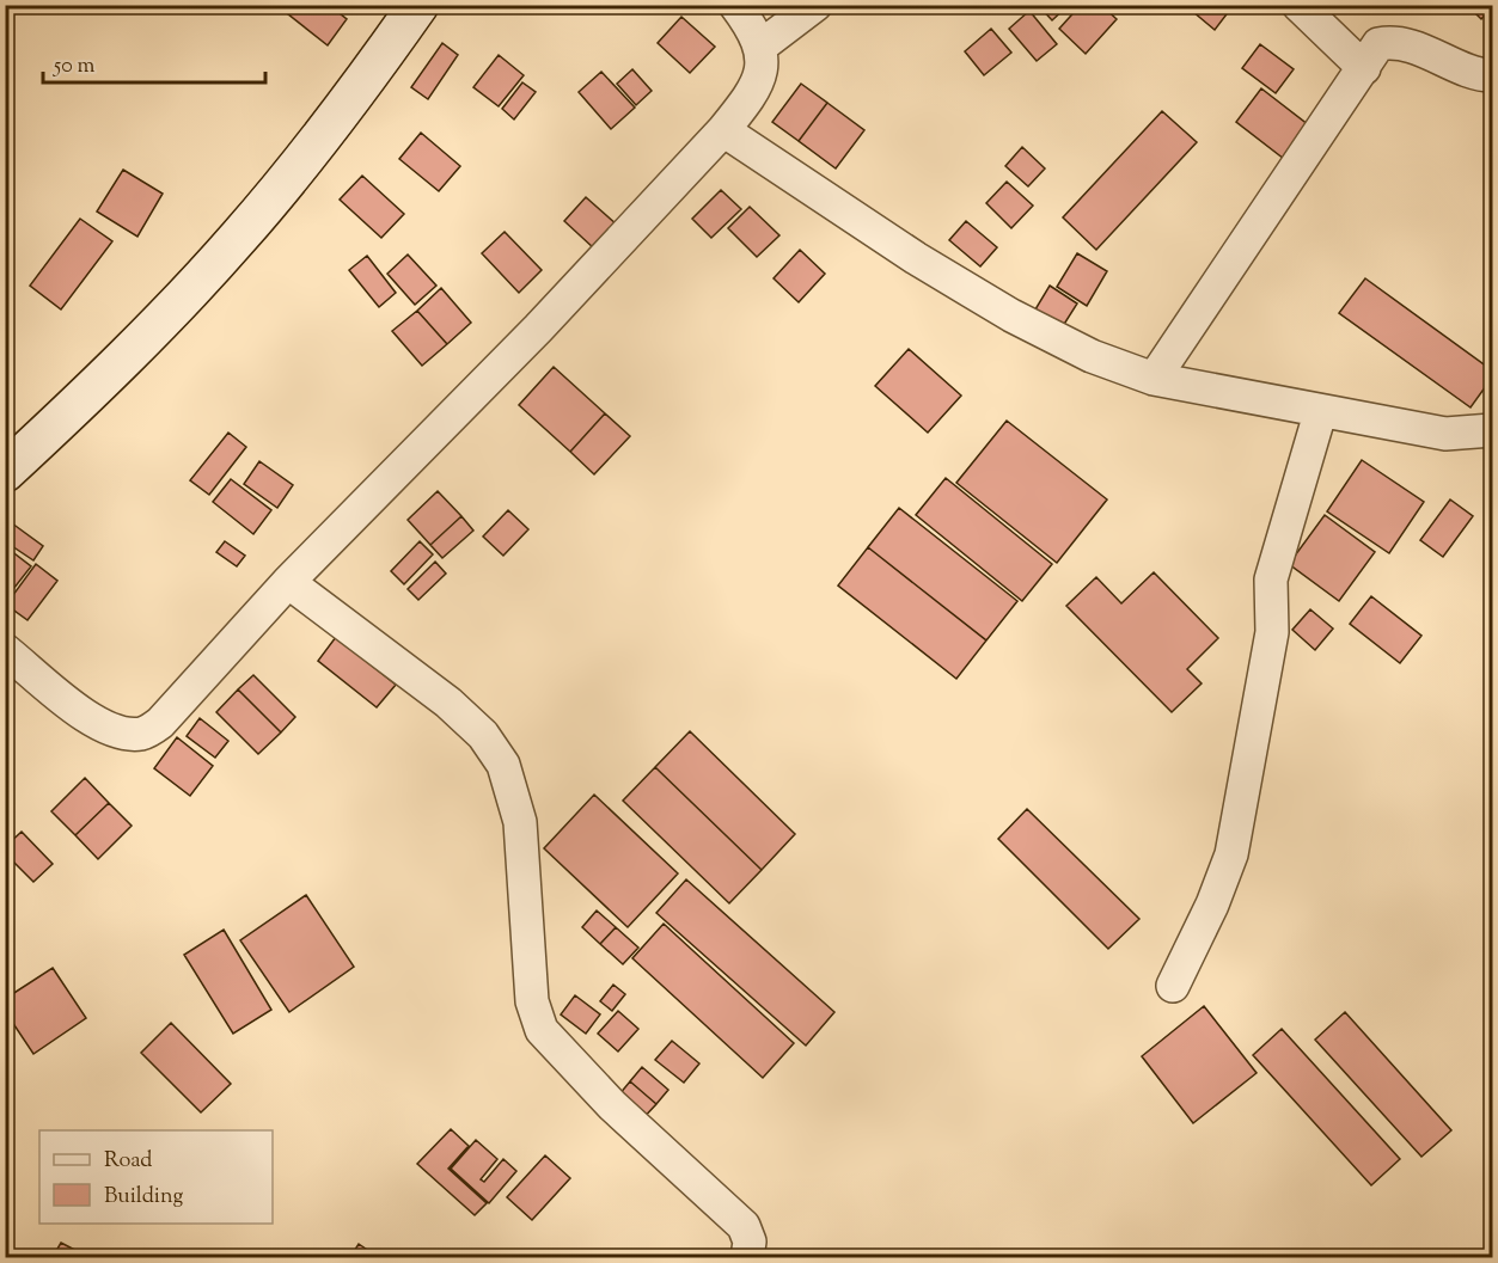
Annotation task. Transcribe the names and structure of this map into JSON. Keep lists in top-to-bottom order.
{
  "legend": ["Road", "Building"],
  "scale_bar": "50 m"
}
